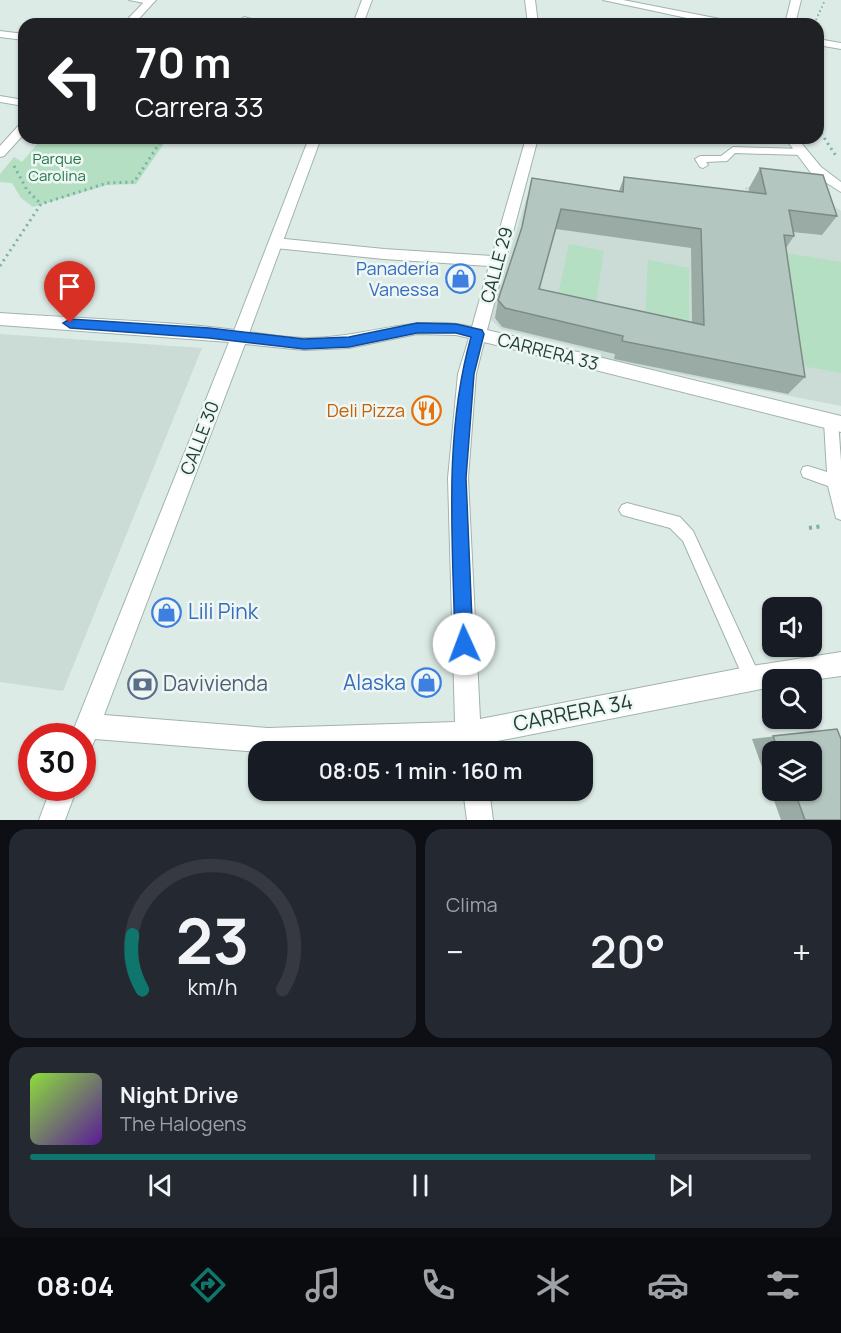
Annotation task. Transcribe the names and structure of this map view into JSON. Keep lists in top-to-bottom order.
{
  "streets": {
    "street": [
      "CALLE 29",
      "CARRERA 33",
      "CALLE 30",
      "CARRERA 34"
    ]
  },
  "crossings": [
    ["CALLE 29", "CARRERA 33"],
    ["CARRERA 33", "CALLE 30"]
  ],
  "parks": ["Parque Carolina"],
  "places": {
    "shop": ["Panadería Vanessa", "Lili Pink", "Alaska"],
    "restaurant": ["Deli Pizza"],
    "bank": ["Davivienda"]
  },
  "page": {
    "turn": ["70 m", "Carrera 33"],
    "limit": "30",
    "trip": "08:05 · 1 min · 160 m",
    "tile": "Clima",
    "heat": ["−", "20°", "+"],
    "song": ["Night Drive", "The Halogens"],
    "tabs": "08:04",
    "gauge": ["23", "km/h"]
  }
}
